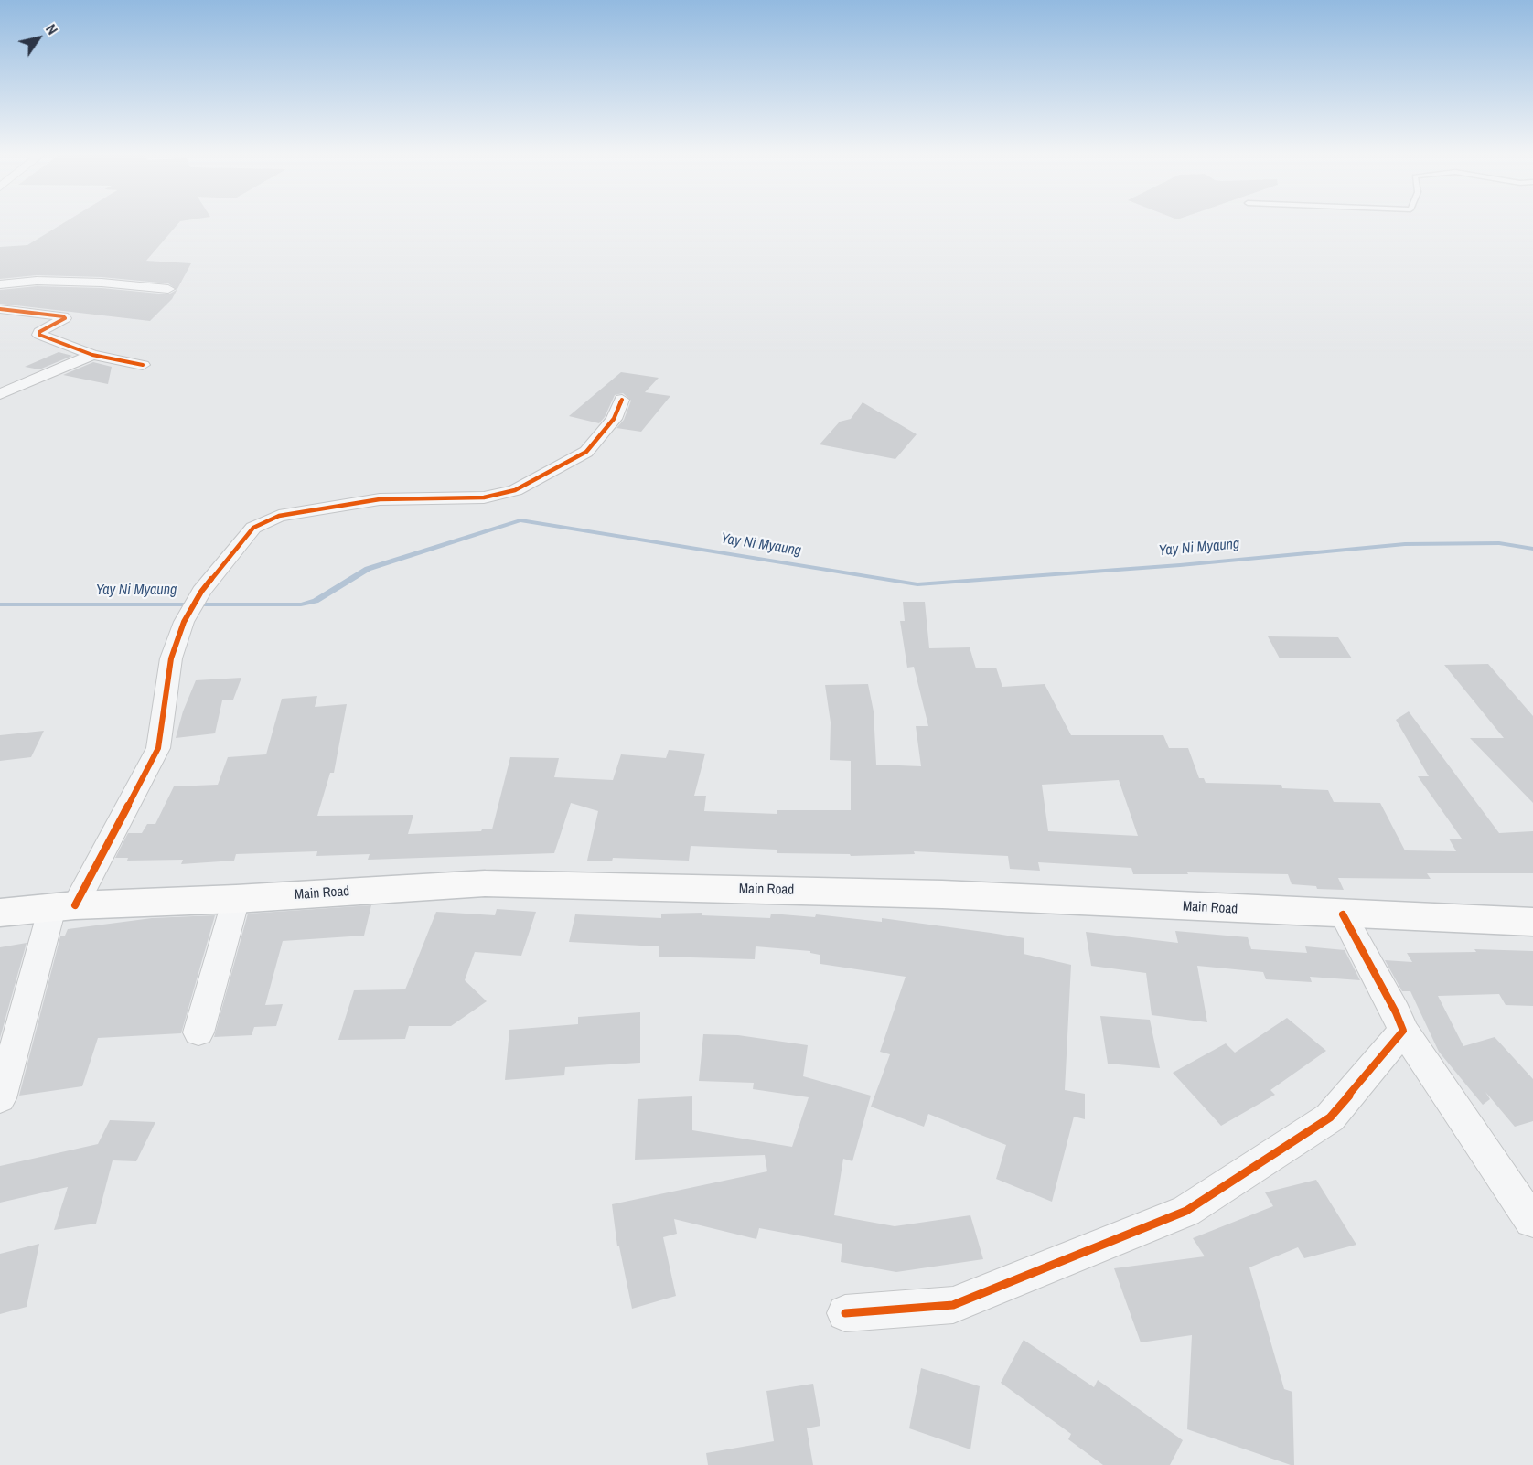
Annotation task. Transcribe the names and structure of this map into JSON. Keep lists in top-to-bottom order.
{
  "streets": {
    "main road": ["Main Road"]
  },
  "water": ["Yay Ni Myaung"],
  "north": "top right"
}
